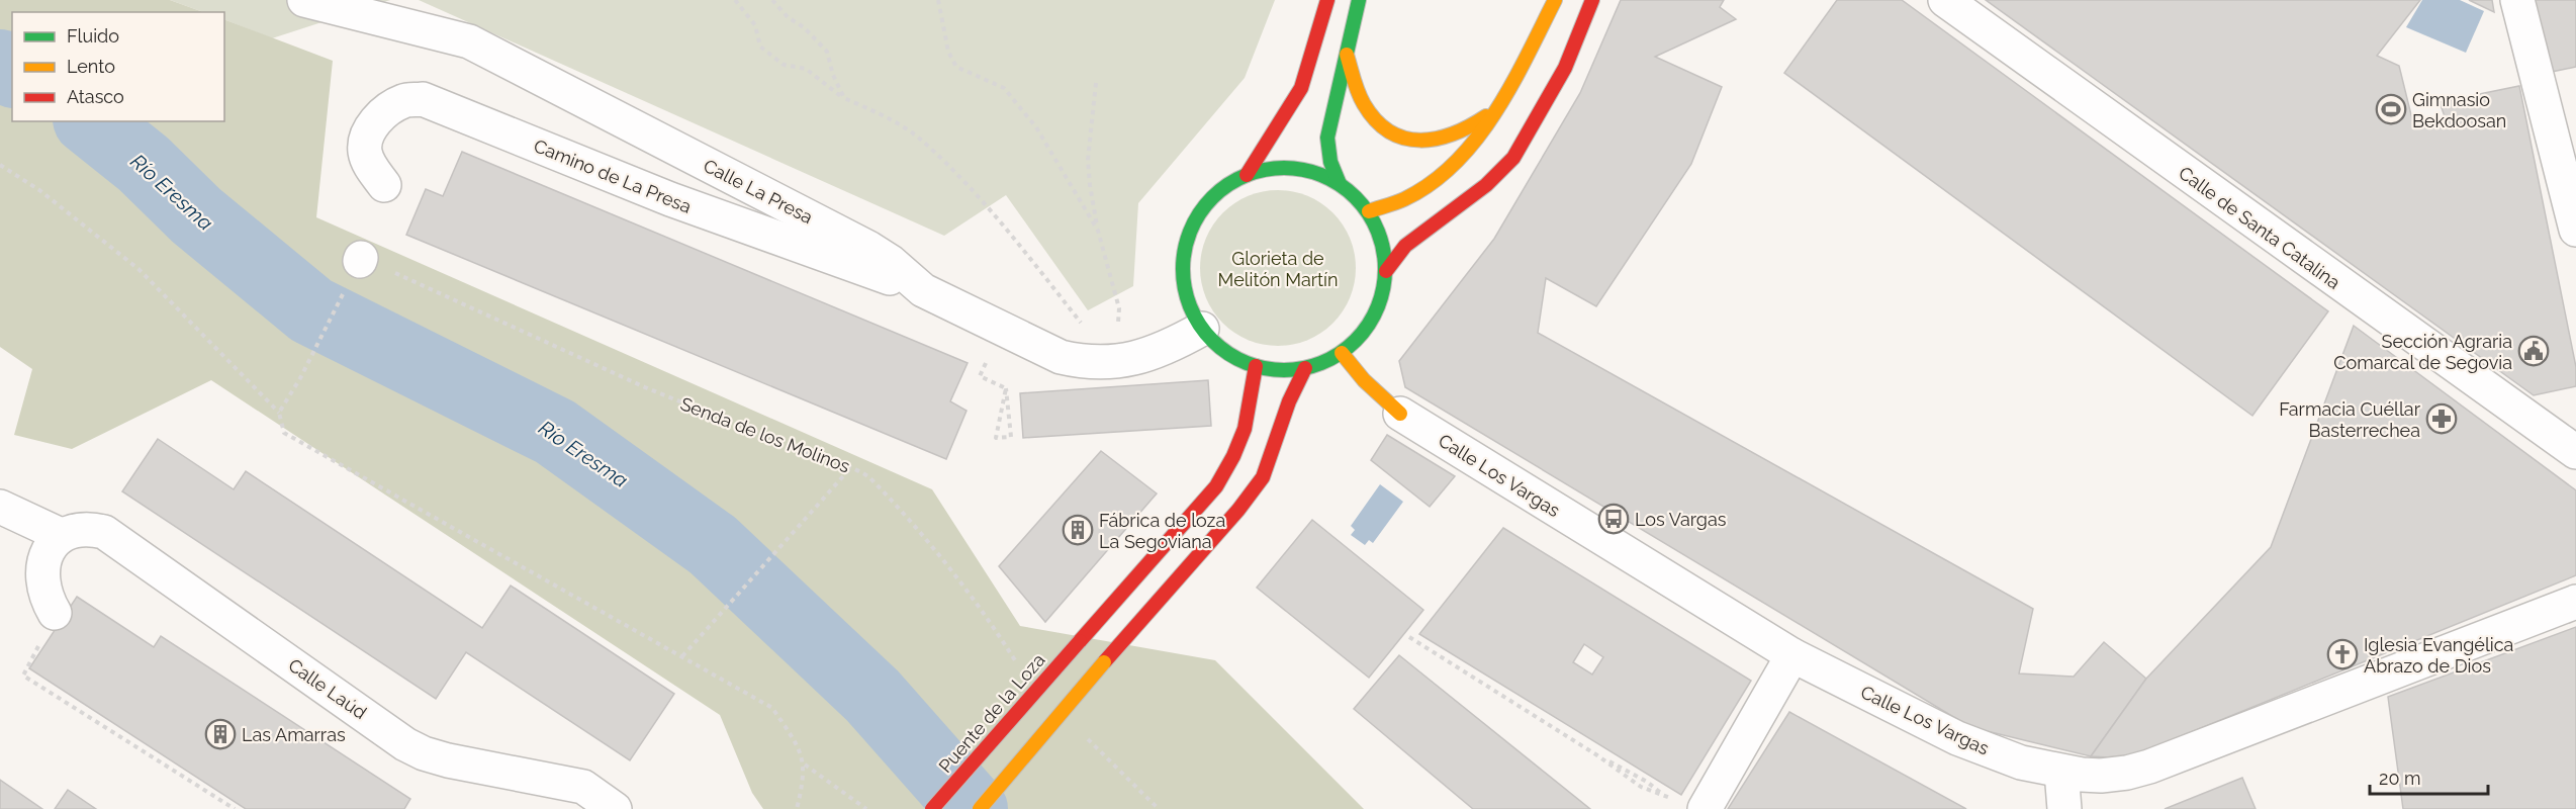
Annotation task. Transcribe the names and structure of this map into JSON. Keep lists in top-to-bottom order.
{
  "streets": {
    "main road": ["Calle Los Vargas", "Puente de la Loza"],
    "street": [
      "Camino de La Presa",
      "Calle La Presa",
      "Calle de Santa Catalina",
      "Calle Laúd"
    ],
    "path": ["Senda de los Molinos"]
  },
  "crossings": [
    ["Camino de La Presa", "Calle La Presa"],
    ["Calle La Presa", "Calle Los Vargas"],
    ["Calle La Presa", "Puente de la Loza"],
    ["Calle Los Vargas", "Puente de la Loza"]
  ],
  "water": ["Río Eresma"],
  "parks": ["Glorieta de Melitón Martín"],
  "places": {
    "sports": ["Gimnasio Bekdoosan"],
    "public building": ["Sección Agraria Comarcal de Segovia"],
    "pharmacy": ["Farmacia Cuéllar Basterrechea"],
    "bus stop": ["Los Vargas"],
    "building": ["Fábrica de loza La Segoviana", "Las Amarras"],
    "church": ["Iglesia Evangélica Abrazo de Dios"]
  },
  "legend": ["Fluido", "Lento", "Atasco"],
  "scale_bar": "20 m"
}
